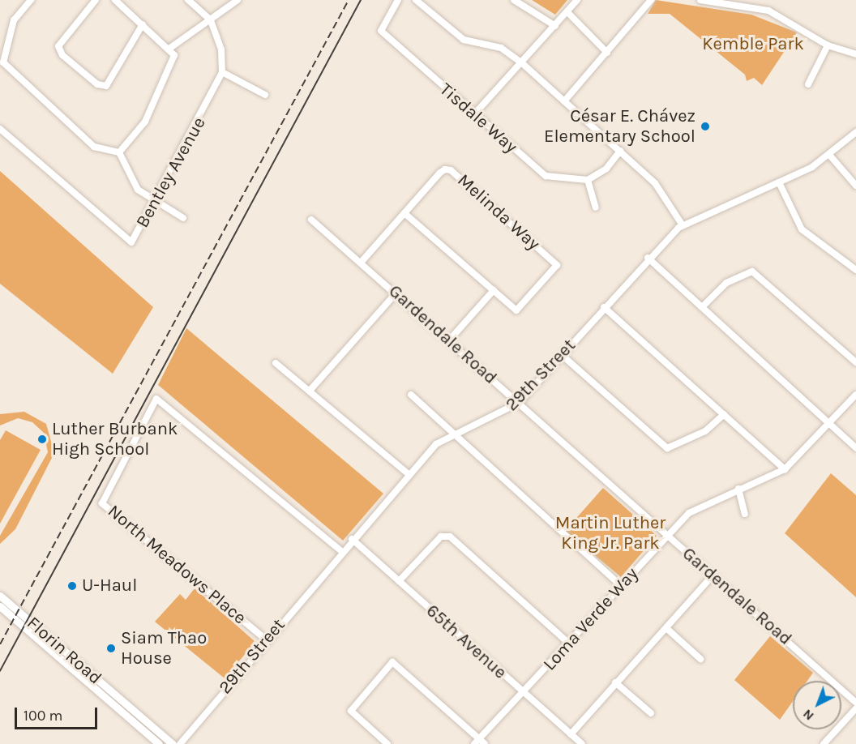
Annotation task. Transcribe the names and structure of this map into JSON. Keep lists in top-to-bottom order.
{
  "streets": {
    "main road": ["Florin Road"],
    "street": [
      "Tisdale Way",
      "Bentley Avenue",
      "Melinda Way",
      "Gardendale Road",
      "29th Street",
      "North Meadows Place",
      "Loma Verde Way",
      "65th Avenue"
    ]
  },
  "crossings": [
    ["Melinda Way", "Gardendale Road"],
    ["Gardendale Road", "29th Street"],
    ["Gardendale Road", "Loma Verde Way"],
    ["29th Street", "North Meadows Place"],
    ["29th Street", "65th Avenue"],
    ["Loma Verde Way", "65th Avenue"]
  ],
  "parks": ["Kemble Park", "Martin Luther King Jr. Park"],
  "places": [
    "César E. Chávez Elementary School",
    "Luther Burbank High School",
    "U-Haul",
    "Siam Thao House"
  ],
  "scale_bar": "100 m",
  "north": "bottom left"
}
